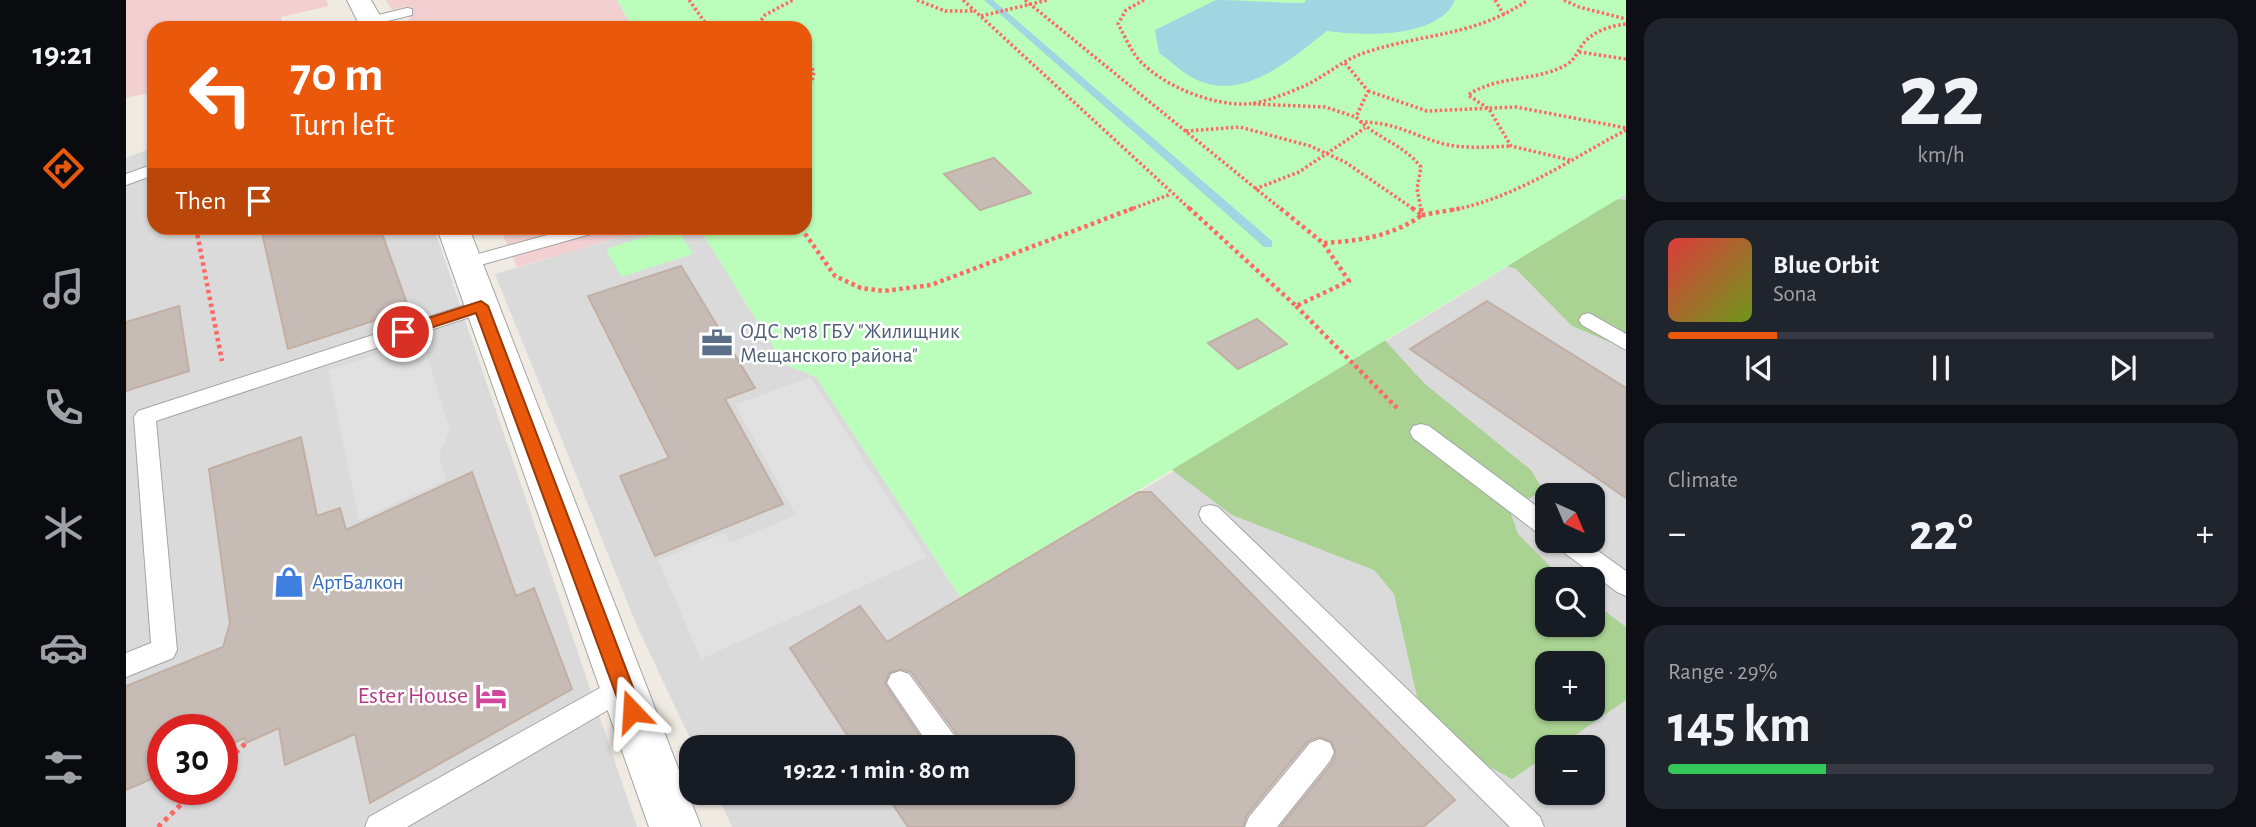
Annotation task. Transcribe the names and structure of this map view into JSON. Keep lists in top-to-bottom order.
{
  "places": {
    "office": ["ОДС №18 ГБУ \"Жилищник Мещанского района\""],
    "shop": ["АртБалкон"],
    "hotel": ["Ester House"]
  },
  "north": "bottom right",
  "page": {
    "tabs": "19:21",
    "tile": [
      ["22", "km/h"],
      "Climate",
      ["Range · 29%", "145 km"]
    ],
    "turn": ["70 m", "Turn left"],
    "then": "Then",
    "song": ["Blue Orbit", "Sona"],
    "map_buttons": ["+", "−"],
    "heat": ["−", "22°", "+"],
    "limit": "30",
    "trip": "19:22 · 1 min · 80 m"
  }
}
